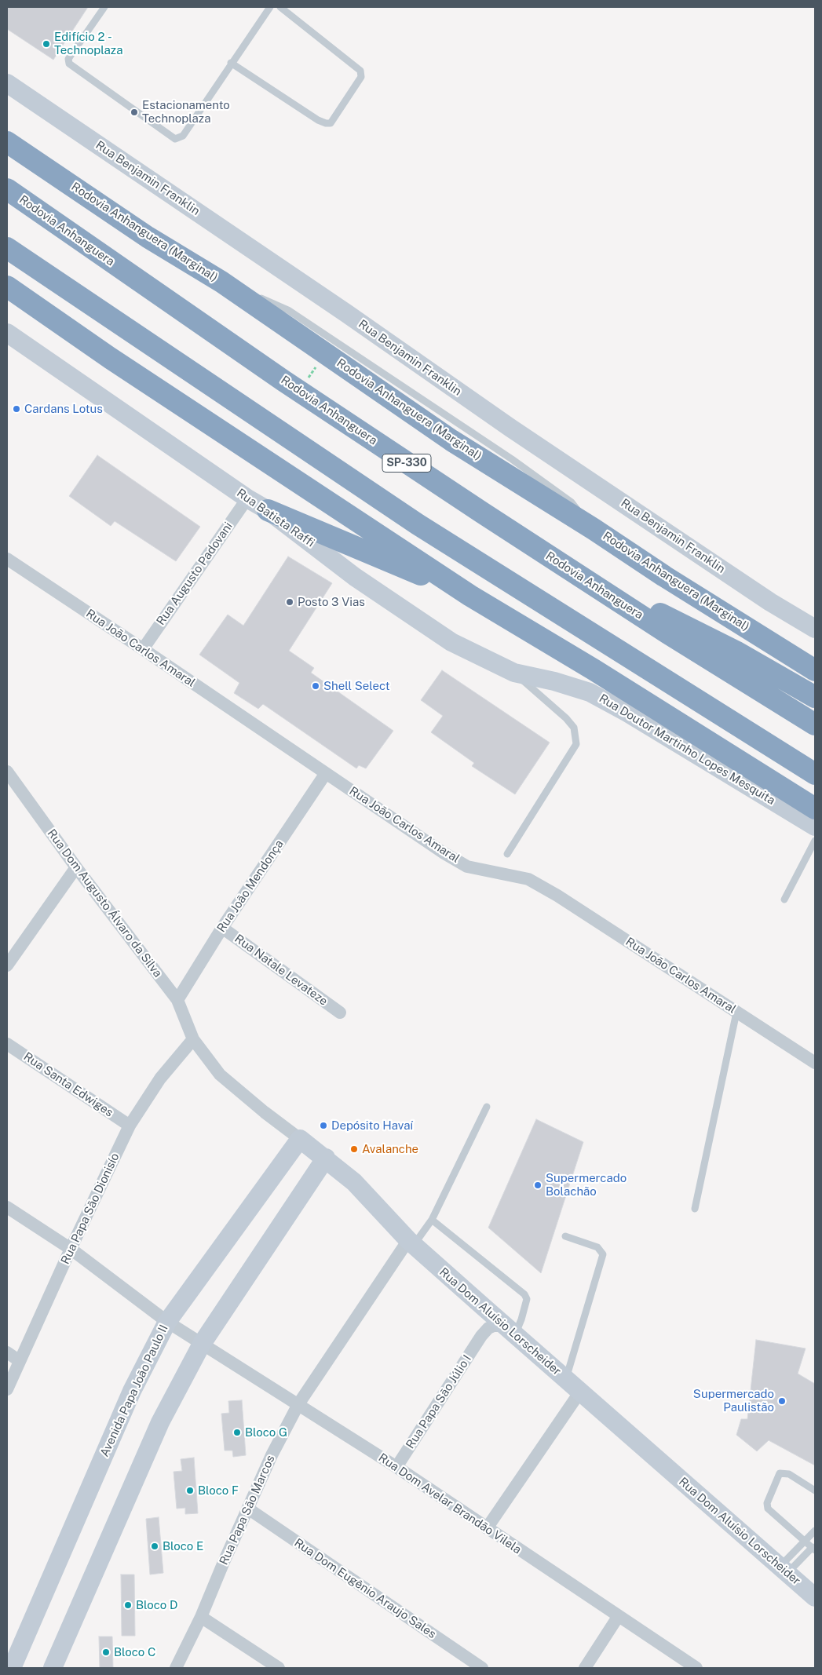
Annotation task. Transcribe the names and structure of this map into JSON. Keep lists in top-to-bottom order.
{
  "streets": {
    "highway": ["Rodovia Anhanguera", "Rodovia Anhanguera (Marginal)", "SP-330"],
    "street": [
      "Rua Benjamin Franklin",
      "Rua Batista Raffi",
      "Rua Augusto Padovani",
      "Rua João Carlos Amaral",
      "Rua Doutor Martinho Lopes Mesquita",
      "Rua João Mendonça",
      "Rua Dom Augusto Álvaro da Silva",
      "Rua Natale Levateze",
      "Rua Santa Edwiges",
      "Rua Papa São Dionisío",
      "Rua Dom Aluísio Lorscheider",
      "Avenida Papa João Paulo II",
      "Rua Papa São Júlio I",
      "Rua Dom Avelar Brandão Vilela",
      "Rua Papa São Marcos",
      "Rua Dom Eugênio Araujo Sales"
    ]
  },
  "crossings": [
    ["Rua Batista Raffi", "Rua Augusto Padovani"],
    ["Rua Batista Raffi", "Rua Doutor Martinho Lopes Mesquita"],
    ["Rua Augusto Padovani", "Rua João Carlos Amaral"],
    ["Rua João Carlos Amaral", "Rua João Mendonça"],
    ["Rua João Mendonça", "Rua Dom Augusto Álvaro da Silva"],
    ["Rua João Mendonça", "Rua Natale Levateze"],
    ["Rua Dom Augusto Álvaro da Silva", "Rua Papa São Dionisío"],
    ["Rua Dom Augusto Álvaro da Silva", "Rua Dom Aluísio Lorscheider"],
    ["Rua Santa Edwiges", "Rua Papa São Dionisío"],
    ["Rua Papa São Dionisío", "Rua Dom Aluísio Lorscheider"],
    ["Rua Papa São Dionisío", "Rua Dom Avelar Brandão Vilela"],
    ["Rua Dom Aluísio Lorscheider", "Avenida Papa João Paulo II"],
    ["Rua Dom Aluísio Lorscheider", "Rua Papa São Júlio I"],
    ["Rua Dom Aluísio Lorscheider", "Rua Papa São Marcos"],
    ["Avenida Papa João Paulo II", "Rua Dom Avelar Brandão Vilela"],
    ["Rua Papa São Júlio I", "Rua Dom Avelar Brandão Vilela"],
    ["Rua Dom Avelar Brandão Vilela", "Rua Papa São Marcos"],
    ["Rua Papa São Marcos", "Rua Dom Eugênio Araujo Sales"]
  ],
  "places": [
    "Edifício 2 - Technoplaza",
    "Estacionamento Technoplaza",
    "Cardans Lotus",
    "Posto 3 Vias",
    "Shell Select",
    "Depósito Havaí",
    "Avalanche",
    "Supermercado Bolachão",
    "Supermercado Paulistão",
    "Bloco G",
    "Bloco F",
    "Bloco E",
    "Bloco D",
    "Bloco C"
  ]
}
